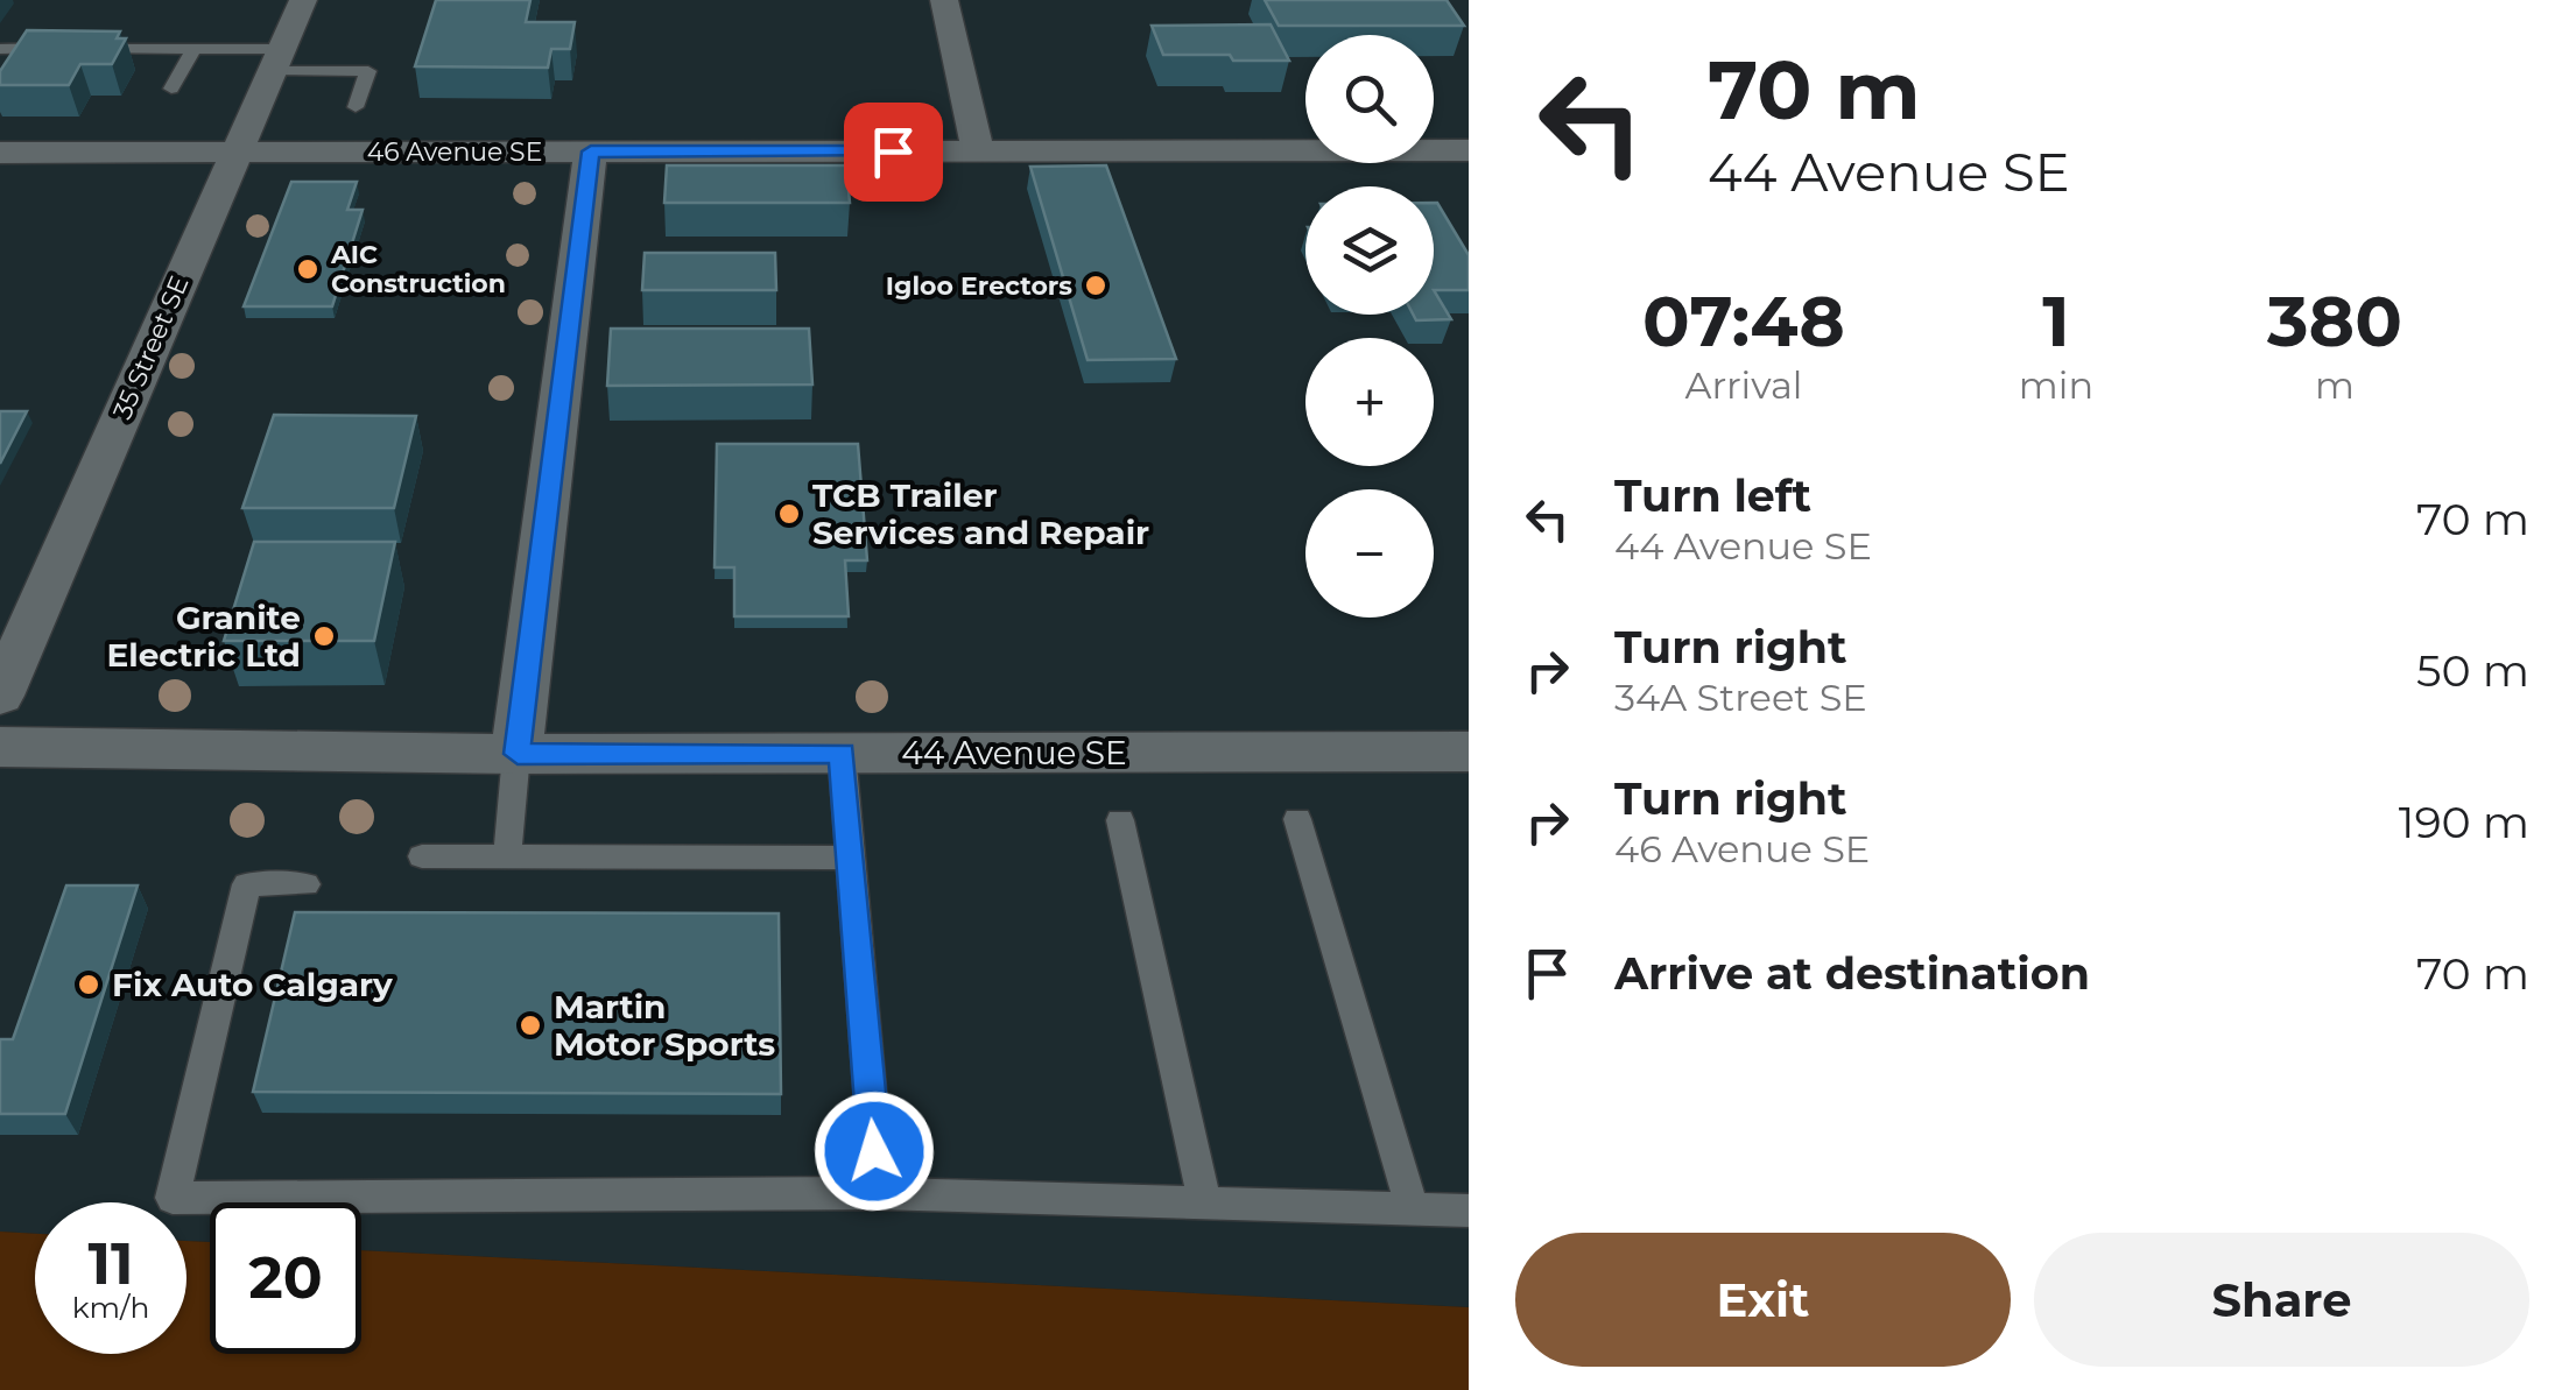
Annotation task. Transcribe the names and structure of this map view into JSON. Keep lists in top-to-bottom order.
{
  "streets": {
    "street": ["46 Avenue SE", "35 Street SE", "44 Avenue SE"]
  },
  "crossings": [
    ["46 Avenue SE", "35 Street SE"]
  ],
  "places": [
    "AIC Construction",
    "Igloo Erectors",
    "TCB Trailer Services and Repair",
    "Granite Electric Ltd",
    "Fix Auto Calgary",
    "Martin Motor Sports"
  ],
  "page": {
    "turn": ["70 m", "44 Avenue SE"],
    "map_buttons": ["+", "−"],
    "eta": [
      "07:48",
      "Arrival",
      "1",
      "min",
      "380",
      "m"
    ],
    "list": [
      {
        "name": "Turn left",
        "note": "44 Avenue SE",
        "value": "70 m"
      },
      {
        "name": "Turn right",
        "note": "34A Street SE",
        "value": "50 m"
      },
      {
        "name": "Turn right",
        "note": "46 Avenue SE",
        "value": "190 m"
      },
      {
        "name": "Arrive at destination",
        "value": "70 m"
      }
    ],
    "speed": "11 km/h",
    "limit": "20",
    "buttons": ["Exit", "Share"]
  }
}
